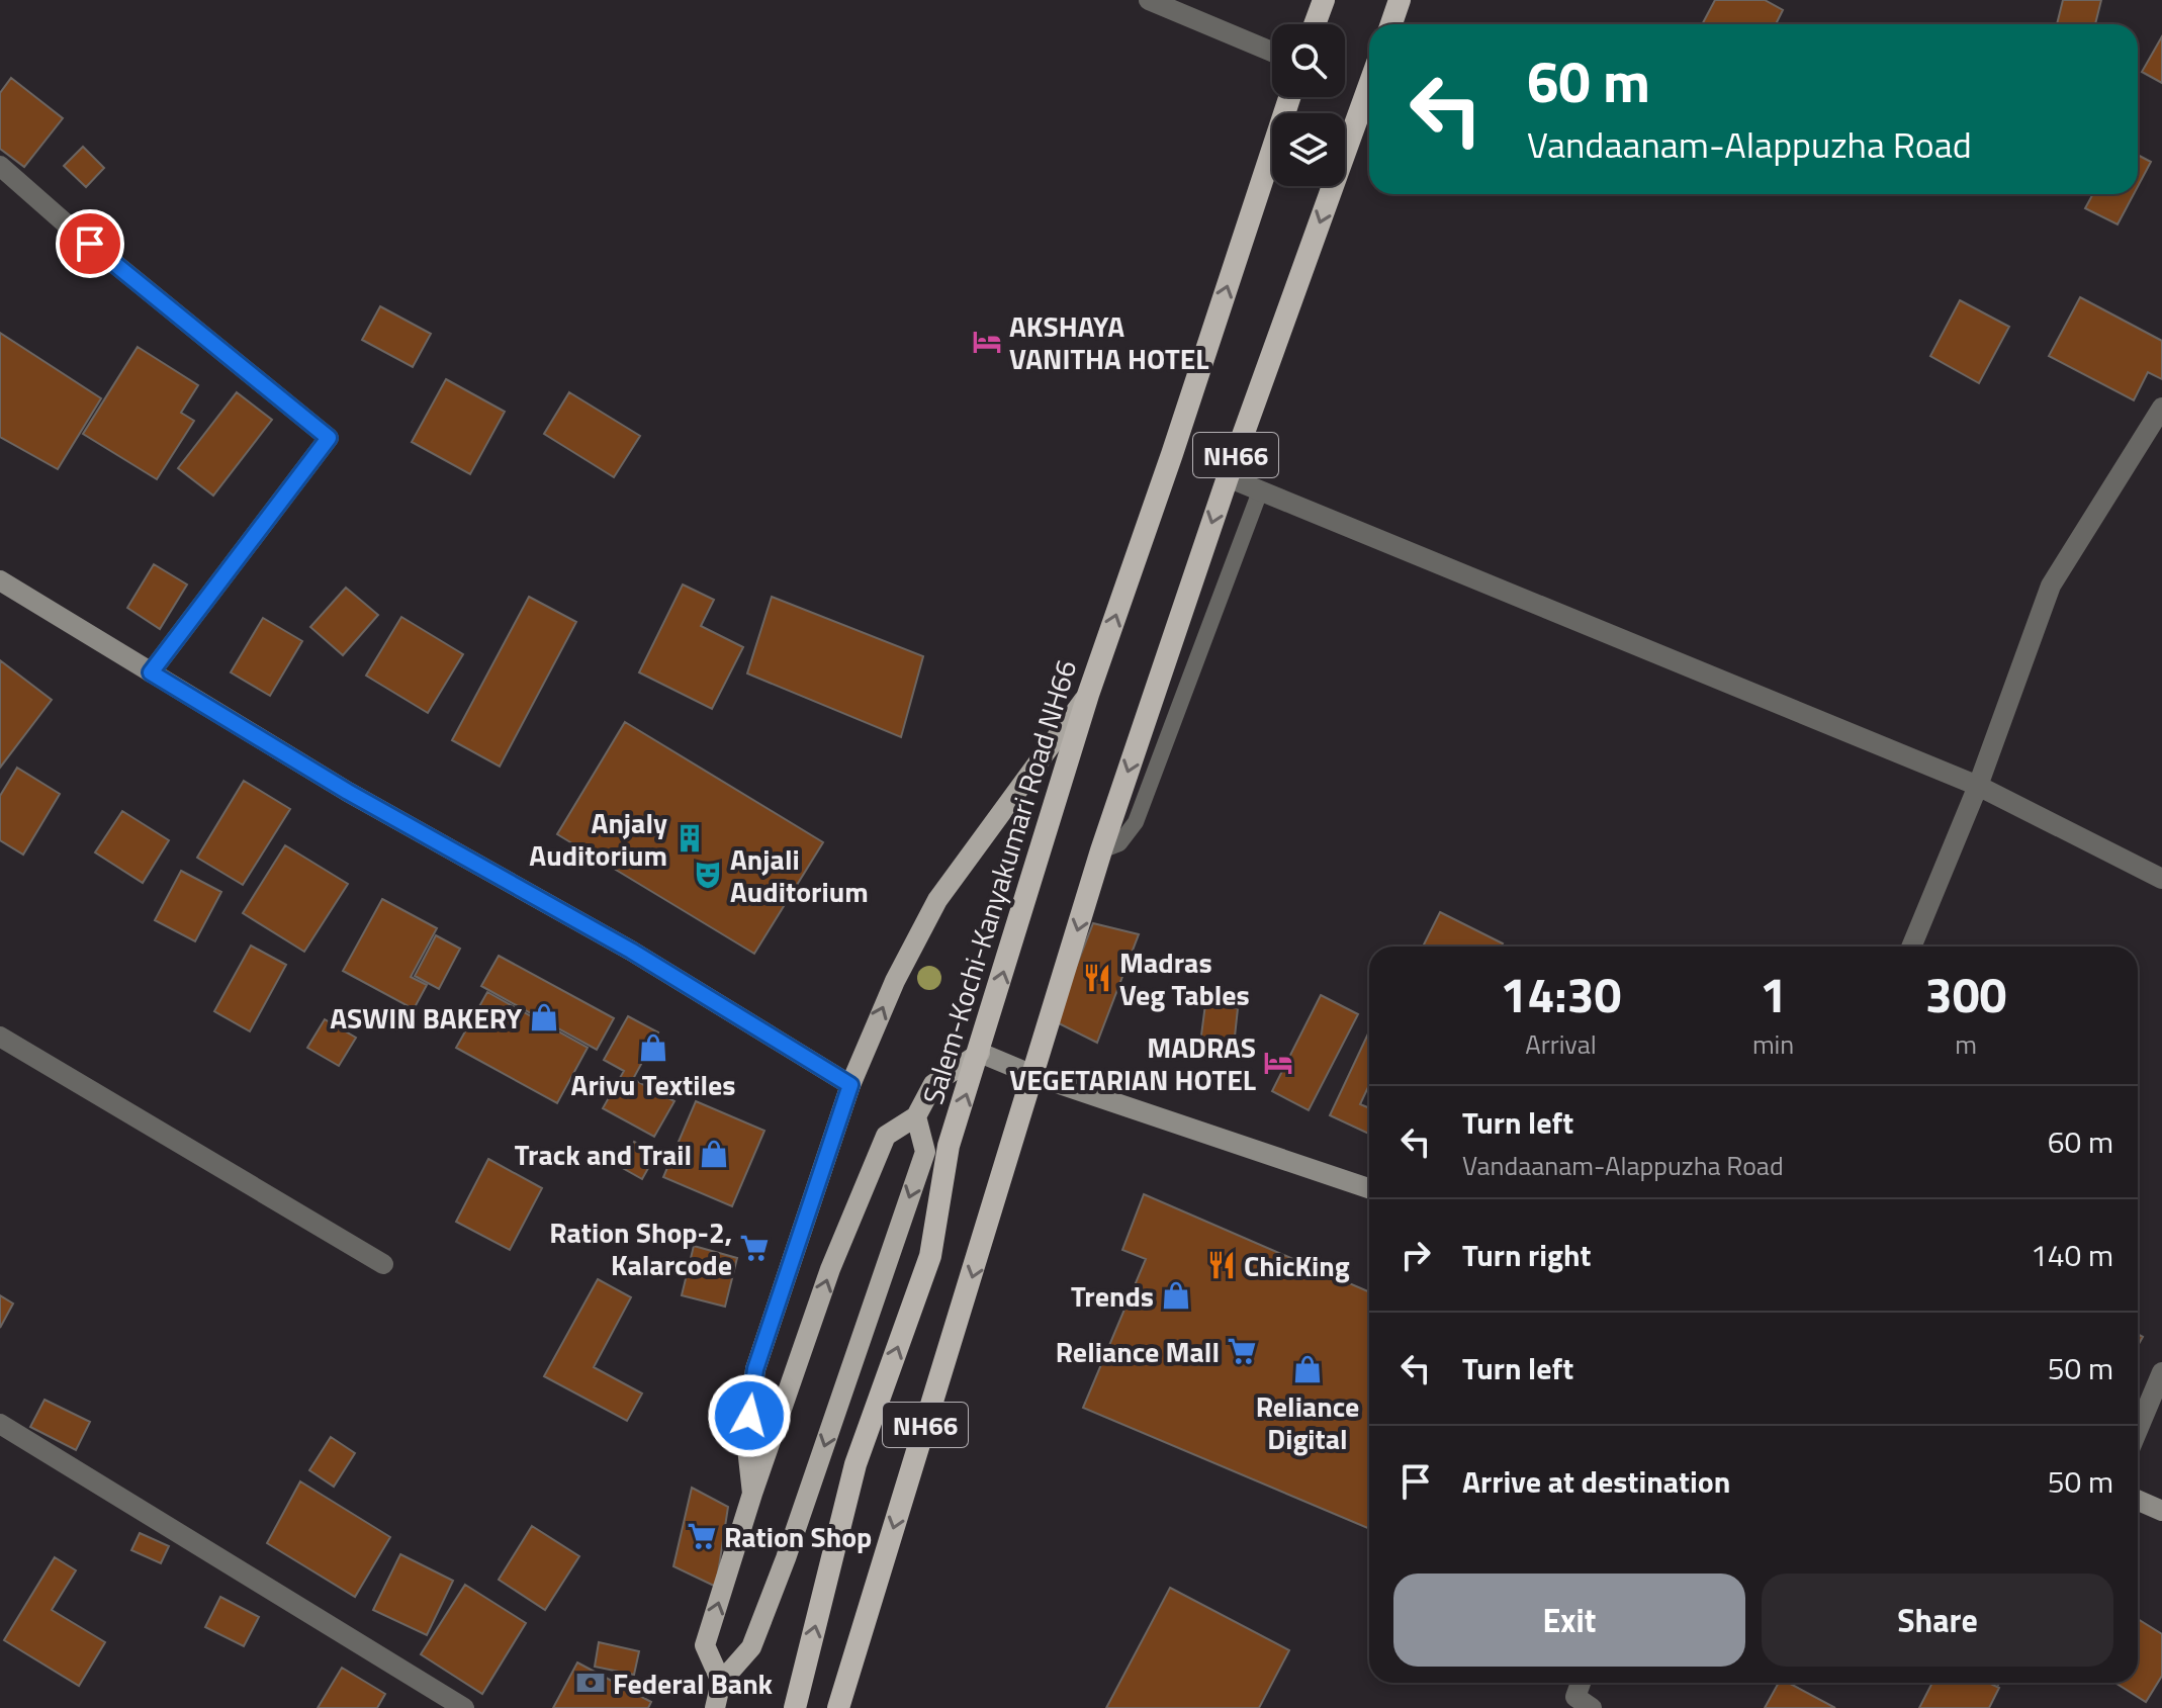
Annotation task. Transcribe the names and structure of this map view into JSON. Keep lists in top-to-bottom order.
{
  "streets": {
    "highway": ["NH66", "Salem-Kochi-Kanyakumari Road NH66"]
  },
  "places": {
    "hotel": ["AKSHAYA VANITHA HOTEL", "MADRAS VEGETARIAN HOTEL"],
    "building": ["Anjaly Auditorium"],
    "theatre": ["Anjali Auditorium"],
    "restaurant": ["Madras Veg Tables", "ChicKing"],
    "shop": [
      "ASWIN BAKERY",
      "Arivu Textiles",
      "Track and Trail",
      "Trends",
      "Reliance Digital"
    ],
    "supermarket": ["Ration Shop-2, Kalarcode", "Reliance Mall", "Ration Shop"],
    "bank": ["Federal Bank"]
  },
  "page": {
    "turn": ["60 m", "Vandaanam-Alappuzha Road"],
    "eta": [
      "14:30",
      "Arrival",
      "1",
      "min",
      "300",
      "m"
    ],
    "list": [
      {
        "name": "Turn left",
        "note": "Vandaanam-Alappuzha Road",
        "value": "60 m"
      },
      {
        "name": "Turn right",
        "value": "140 m"
      },
      {
        "name": "Turn left",
        "value": "50 m"
      },
      {
        "name": "Arrive at destination",
        "value": "50 m"
      }
    ],
    "buttons": ["Exit", "Share"]
  }
}
